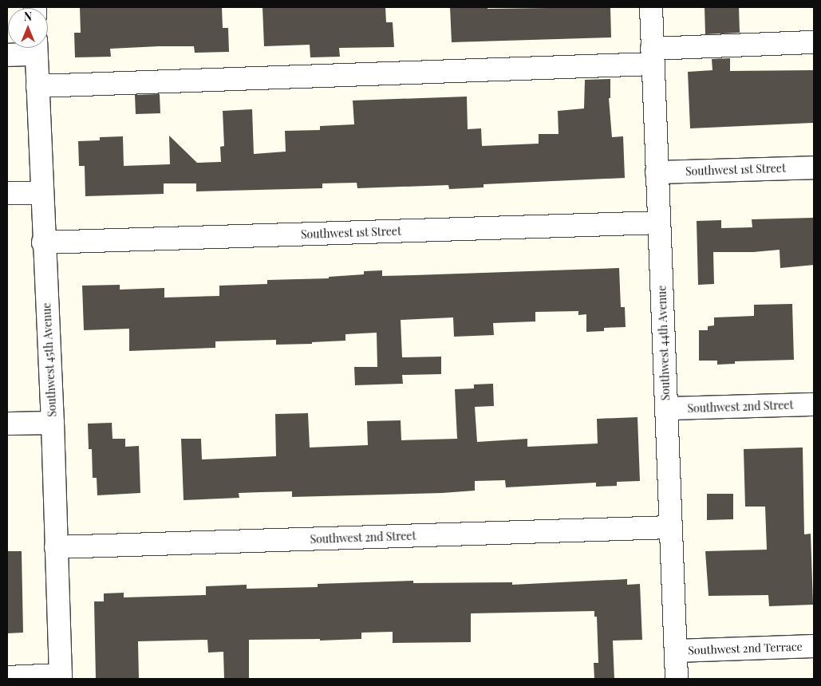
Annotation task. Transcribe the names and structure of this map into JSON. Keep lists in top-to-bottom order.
{
  "streets": {
    "street": [
      "Southwest 1st Street",
      "Southwest 44th Avenue",
      "Southwest 45th Avenue",
      "Southwest 2nd Street",
      "Southwest 2nd Terrace"
    ]
  },
  "crossings": [
    ["Southwest 1st Street", "Southwest 44th Avenue"],
    ["Southwest 1st Street", "Southwest 45th Avenue"],
    ["Southwest 44th Avenue", "Southwest 2nd Street"],
    ["Southwest 44th Avenue", "Southwest 2nd Terrace"],
    ["Southwest 45th Avenue", "Southwest 2nd Street"]
  ],
  "north": "top"
}
